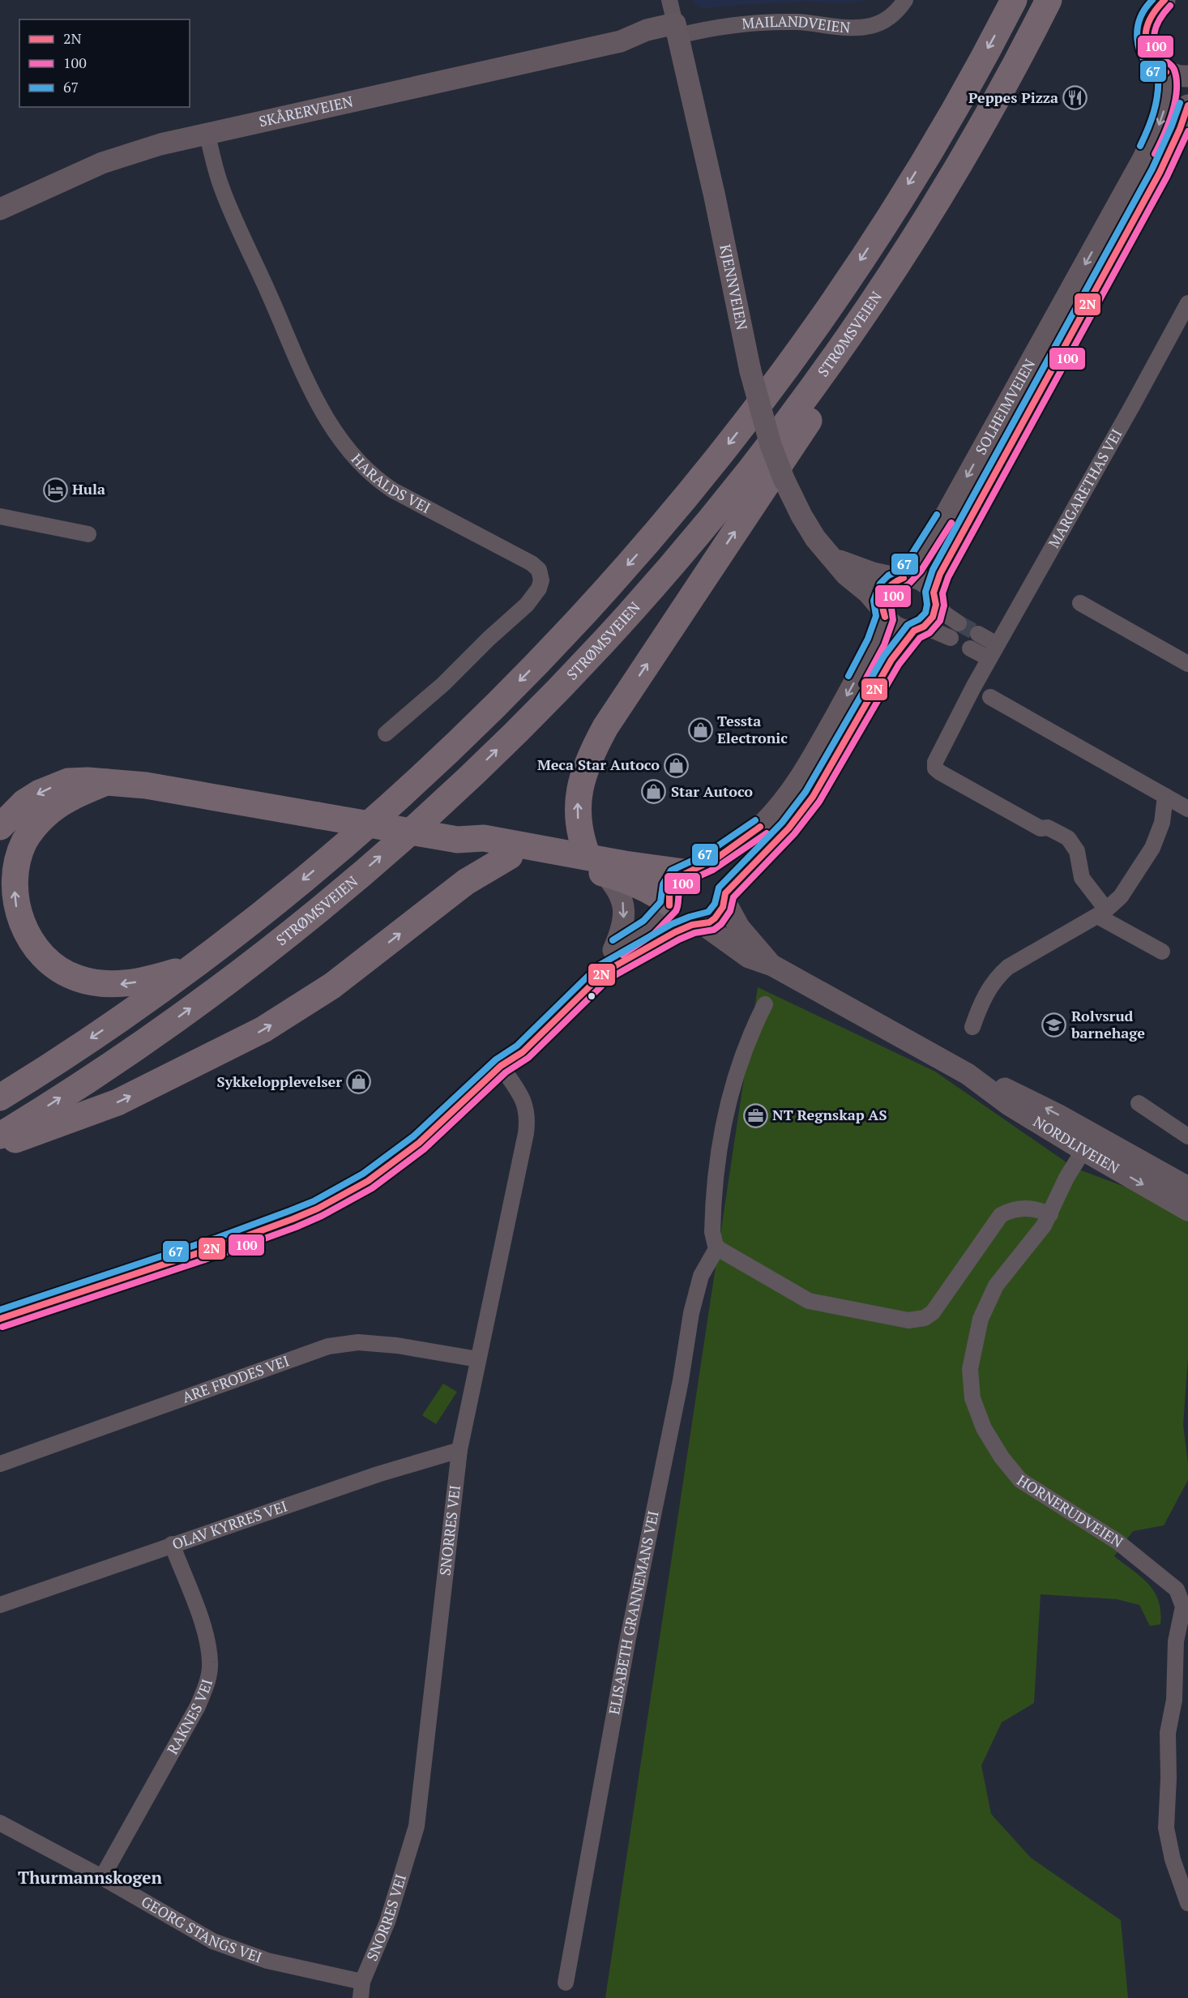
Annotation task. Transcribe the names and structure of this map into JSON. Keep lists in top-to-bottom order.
{
  "streets": {
    "highway": ["STRØMSVEIEN"],
    "main road": [
      "SKÅRERVEIEN",
      "KJENNVEIEN",
      "SOLHEIMVEIEN",
      "NORDLIVEIEN"
    ],
    "street": [
      "MAILANDVEIEN",
      "HARALDS VEI",
      "MARGARETHAS VEI",
      "ARE FRODES VEI",
      "HORNERUDVEIEN",
      "OLAV KYRRES VEI",
      "SNORRES VEI",
      "ELISABETH GRANNEMANS VEI",
      "RAKNES VEI",
      "GEORG STANGS VEI"
    ]
  },
  "crossings": [
    ["MAILANDVEIEN", "SKÅRERVEIEN"],
    ["MAILANDVEIEN", "KJENNVEIEN"],
    ["SKÅRERVEIEN", "KJENNVEIEN"],
    ["SKÅRERVEIEN", "HARALDS VEI"],
    ["KJENNVEIEN", "SOLHEIMVEIEN"],
    ["NORDLIVEIEN", "HORNERUDVEIEN"],
    ["ARE FRODES VEI", "SNORRES VEI"],
    ["OLAV KYRRES VEI", "SNORRES VEI"],
    ["OLAV KYRRES VEI", "RAKNES VEI"],
    ["SNORRES VEI", "GEORG STANGS VEI"],
    ["RAKNES VEI", "GEORG STANGS VEI"]
  ],
  "districts": ["Thurmannskogen"],
  "places": {
    "restaurant": ["Peppes Pizza"],
    "hotel": ["Hula"],
    "shop": [
      "Tessta Electronic",
      "Meca Star Autoco",
      "Star Autoco",
      "Sykkelopplevelser"
    ],
    "school or university": ["Rolvsrud barnehage"],
    "office": ["NT Regnskap AS"]
  },
  "lines": ["transit line 2N", "transit line 67", "transit line 100"],
  "legend": ["2N", "100", "67"]
}
